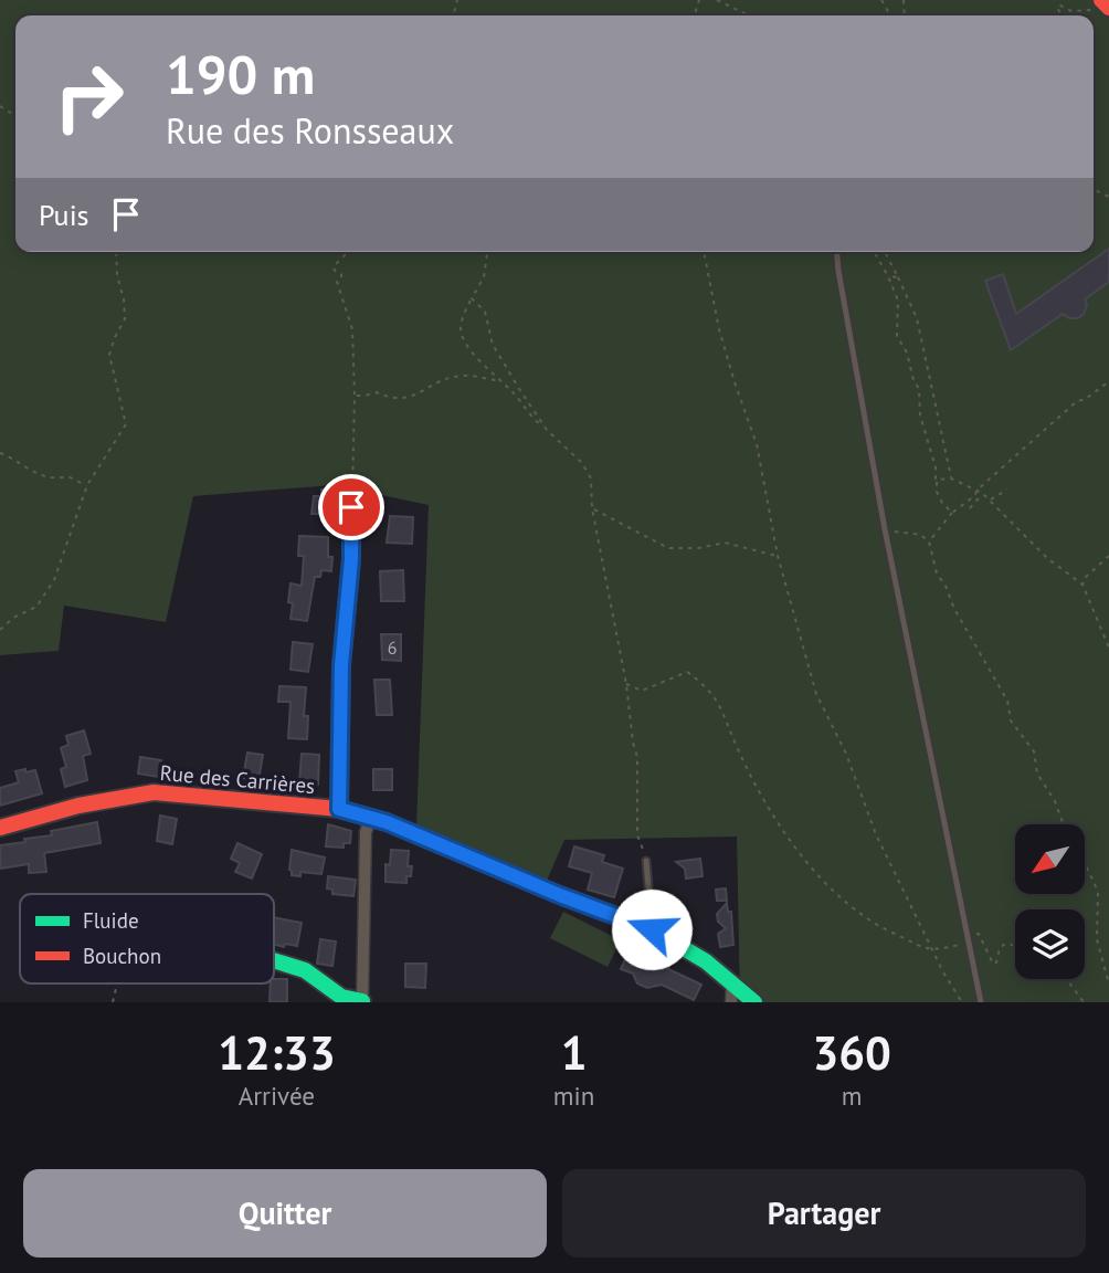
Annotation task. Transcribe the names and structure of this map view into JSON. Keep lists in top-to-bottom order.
{
  "streets": {
    "street": ["Rue des Carrières"]
  },
  "house_numbers": ["6"],
  "legend": ["Fluide", "Bouchon"],
  "north": "bottom left",
  "page": {
    "turn": ["190 m", "Rue des Ronsseaux"],
    "then": "Puis",
    "eta": [
      "12:33",
      "Arrivée",
      "1",
      "min",
      "360",
      "m"
    ],
    "buttons": ["Quitter", "Partager"]
  }
}
